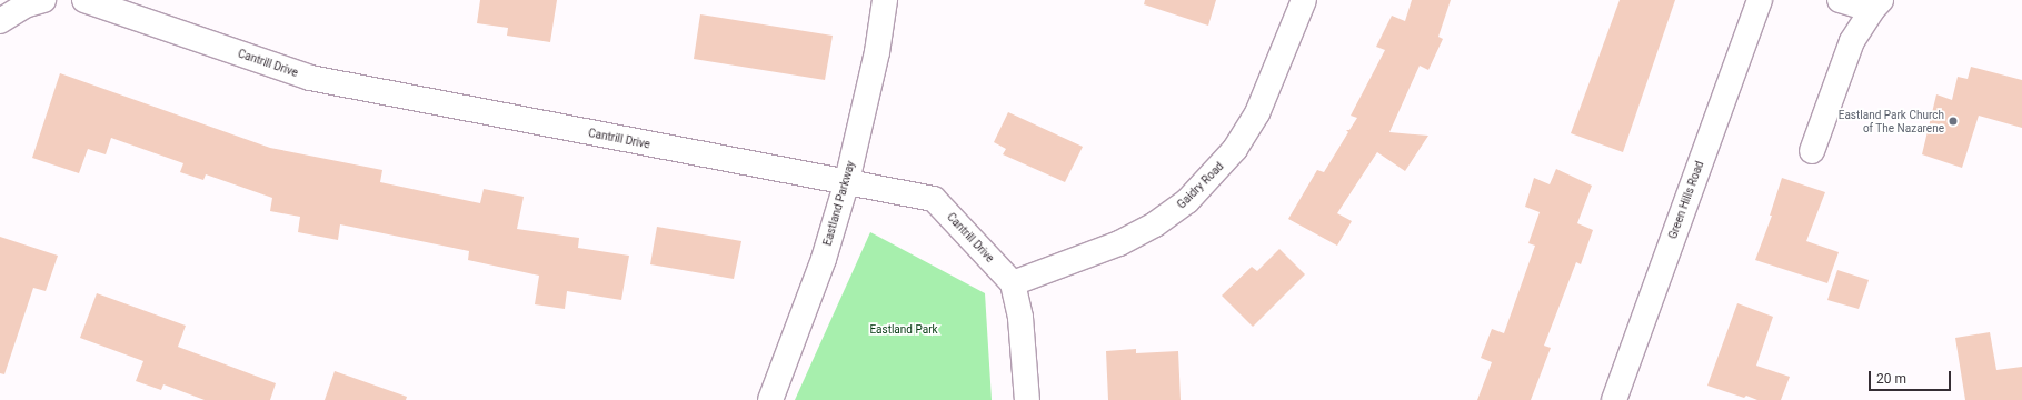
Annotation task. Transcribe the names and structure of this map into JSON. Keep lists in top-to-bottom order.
{
  "streets": {
    "street": [
      "Cantrill Drive",
      "Gaidry Road",
      "Green Hills Road",
      "Eastland Parkway"
    ]
  },
  "crossings": [
    ["Cantrill Drive", "Gaidry Road"],
    ["Cantrill Drive", "Eastland Parkway"]
  ],
  "parks": ["Eastland Park"],
  "places": ["Eastland Park Church of The Nazarene"],
  "scale_bar": "20 m"
}
